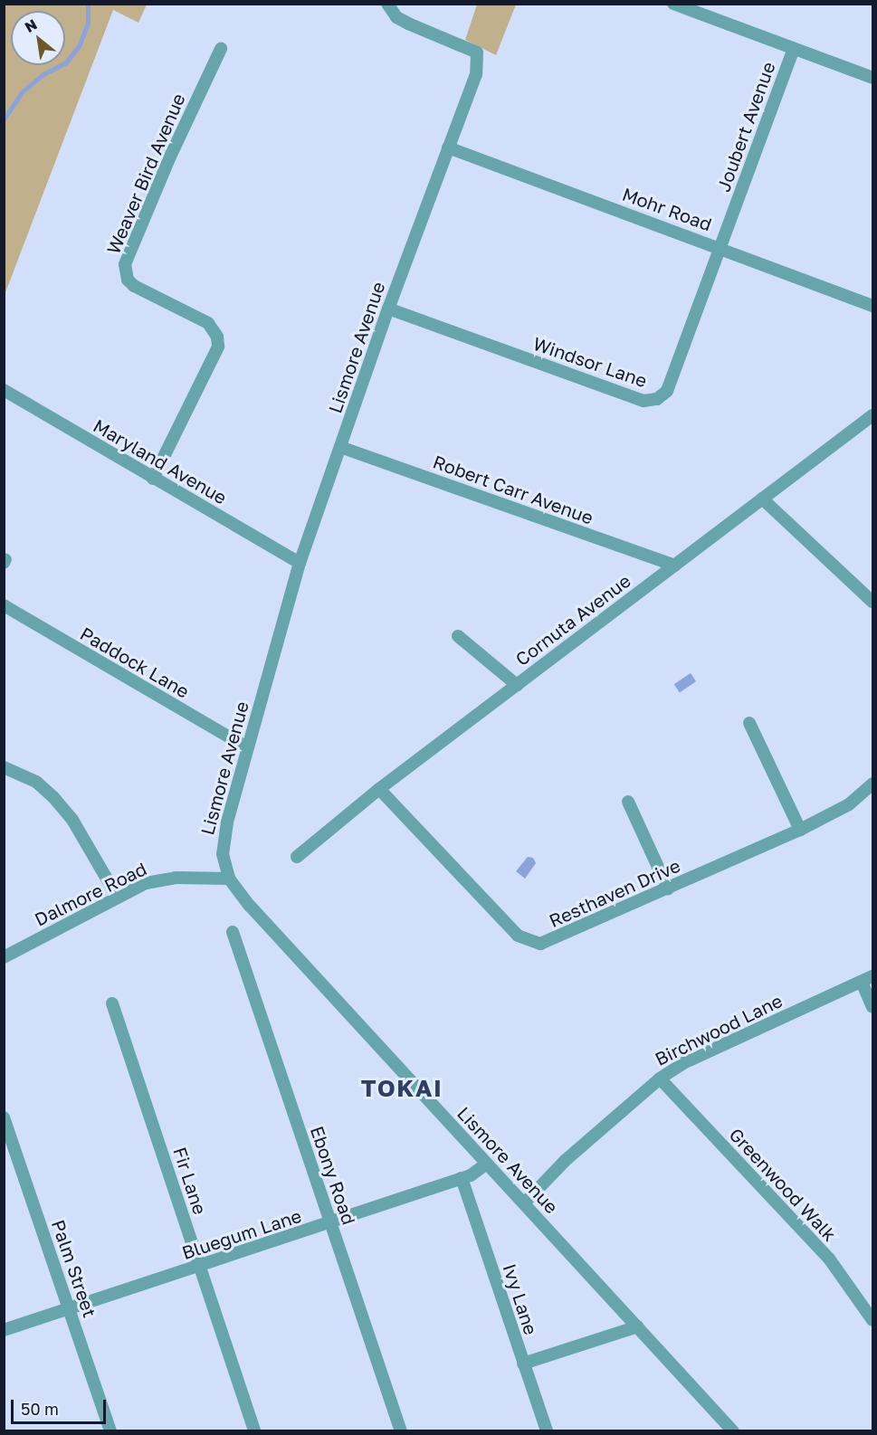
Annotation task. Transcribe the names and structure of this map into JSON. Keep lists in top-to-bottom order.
{
  "streets": {
    "street": [
      "Joubert Avenue",
      "Weaver Bird Avenue",
      "Mohr Road",
      "Lismore Avenue",
      "Windsor Lane",
      "Maryland Avenue",
      "Robert Carr Avenue",
      "Cornuta Avenue",
      "Paddock Lane",
      "Resthaven Drive",
      "Dalmore Road",
      "Birchwood Lane",
      "Ebony Road",
      "Fir Lane",
      "Greenwood Walk",
      "Bluegum Lane",
      "Palm Street",
      "Ivy Lane"
    ]
  },
  "crossings": [
    ["Joubert Avenue", "Mohr Road"],
    ["Joubert Avenue", "Windsor Lane"],
    ["Weaver Bird Avenue", "Maryland Avenue"],
    ["Mohr Road", "Lismore Avenue"],
    ["Mohr Road", "Windsor Lane"],
    ["Lismore Avenue", "Windsor Lane"],
    ["Lismore Avenue", "Maryland Avenue"],
    ["Lismore Avenue", "Robert Carr Avenue"],
    ["Lismore Avenue", "Paddock Lane"],
    ["Lismore Avenue", "Dalmore Road"],
    ["Lismore Avenue", "Birchwood Lane"],
    ["Lismore Avenue", "Bluegum Lane"],
    ["Robert Carr Avenue", "Cornuta Avenue"],
    ["Cornuta Avenue", "Resthaven Drive"],
    ["Birchwood Lane", "Greenwood Walk"],
    ["Ebony Road", "Bluegum Lane"],
    ["Fir Lane", "Bluegum Lane"],
    ["Bluegum Lane", "Palm Street"],
    ["Bluegum Lane", "Ivy Lane"]
  ],
  "districts": ["TOKAI"],
  "scale_bar": "50 m",
  "north": "top left"
}
